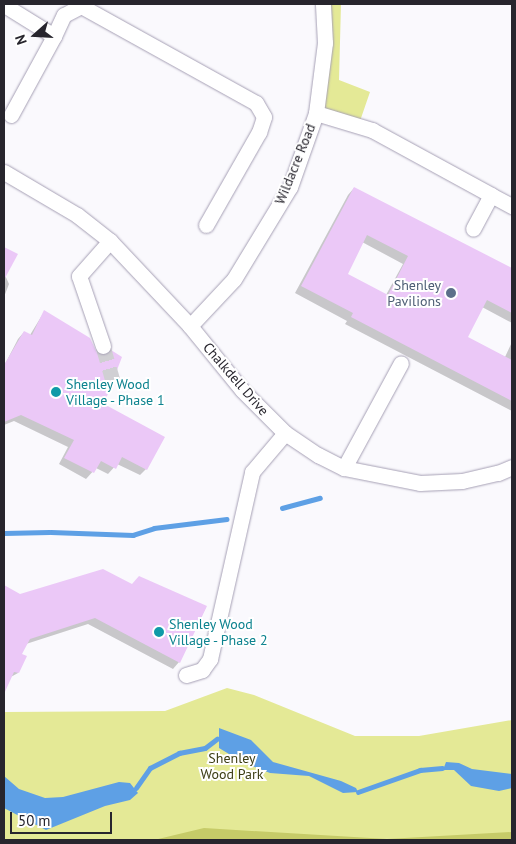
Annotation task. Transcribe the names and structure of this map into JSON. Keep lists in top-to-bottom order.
{
  "streets": {
    "street": ["Wildacre Road", "Chalkdell Drive"]
  },
  "crossings": [
    ["Wildacre Road", "Chalkdell Drive"]
  ],
  "parks": ["Shenley Wood Park"],
  "places": ["Shenley Pavilions", "Shenley Wood Village - Phase 1", "Shenley Wood Village - Phase 2"],
  "scale_bar": "50 m",
  "north": "left"
}
